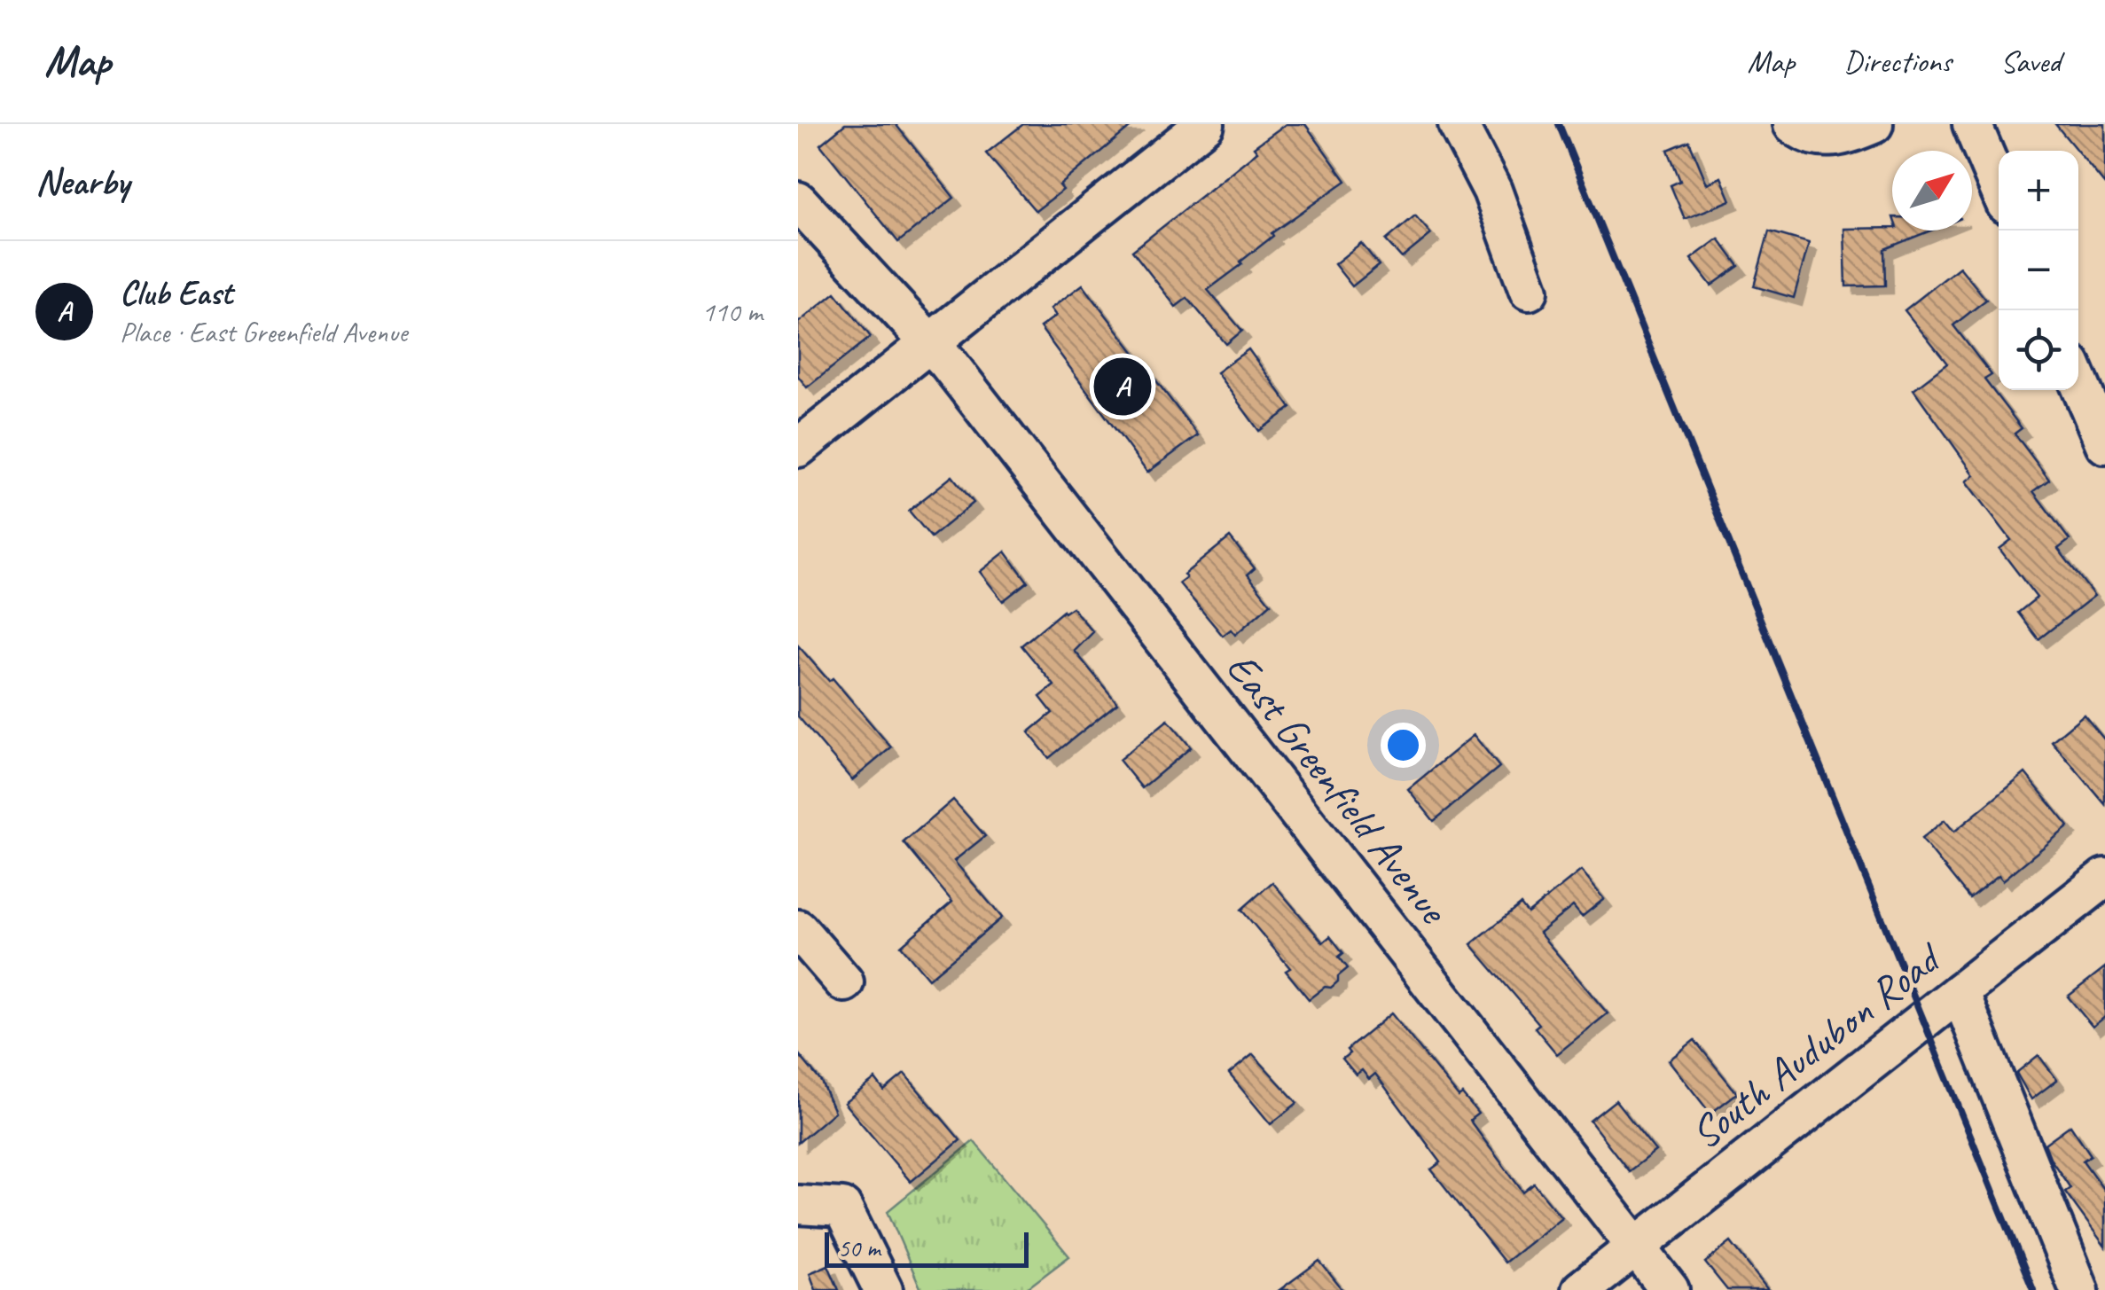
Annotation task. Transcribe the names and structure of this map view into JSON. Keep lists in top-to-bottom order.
{
  "streets": {
    "street": ["East Greenfield Avenue", "South Audubon Road"]
  },
  "crossings": [
    ["East Greenfield Avenue", "South Audubon Road"]
  ],
  "scale_bar": "50 m",
  "north": "top right",
  "page": {
    "header": "Map",
    "nav": ["Map", "Directions", "Saved"],
    "heading": "Nearby",
    "map_buttons": ["+", "−"],
    "list": [
      {
        "mark": "A",
        "name": "Club East",
        "note": "Place · East Greenfield Avenue",
        "value": "110 m"
      }
    ],
    "pins": "A",
    "scale": "50 m"
  }
}
